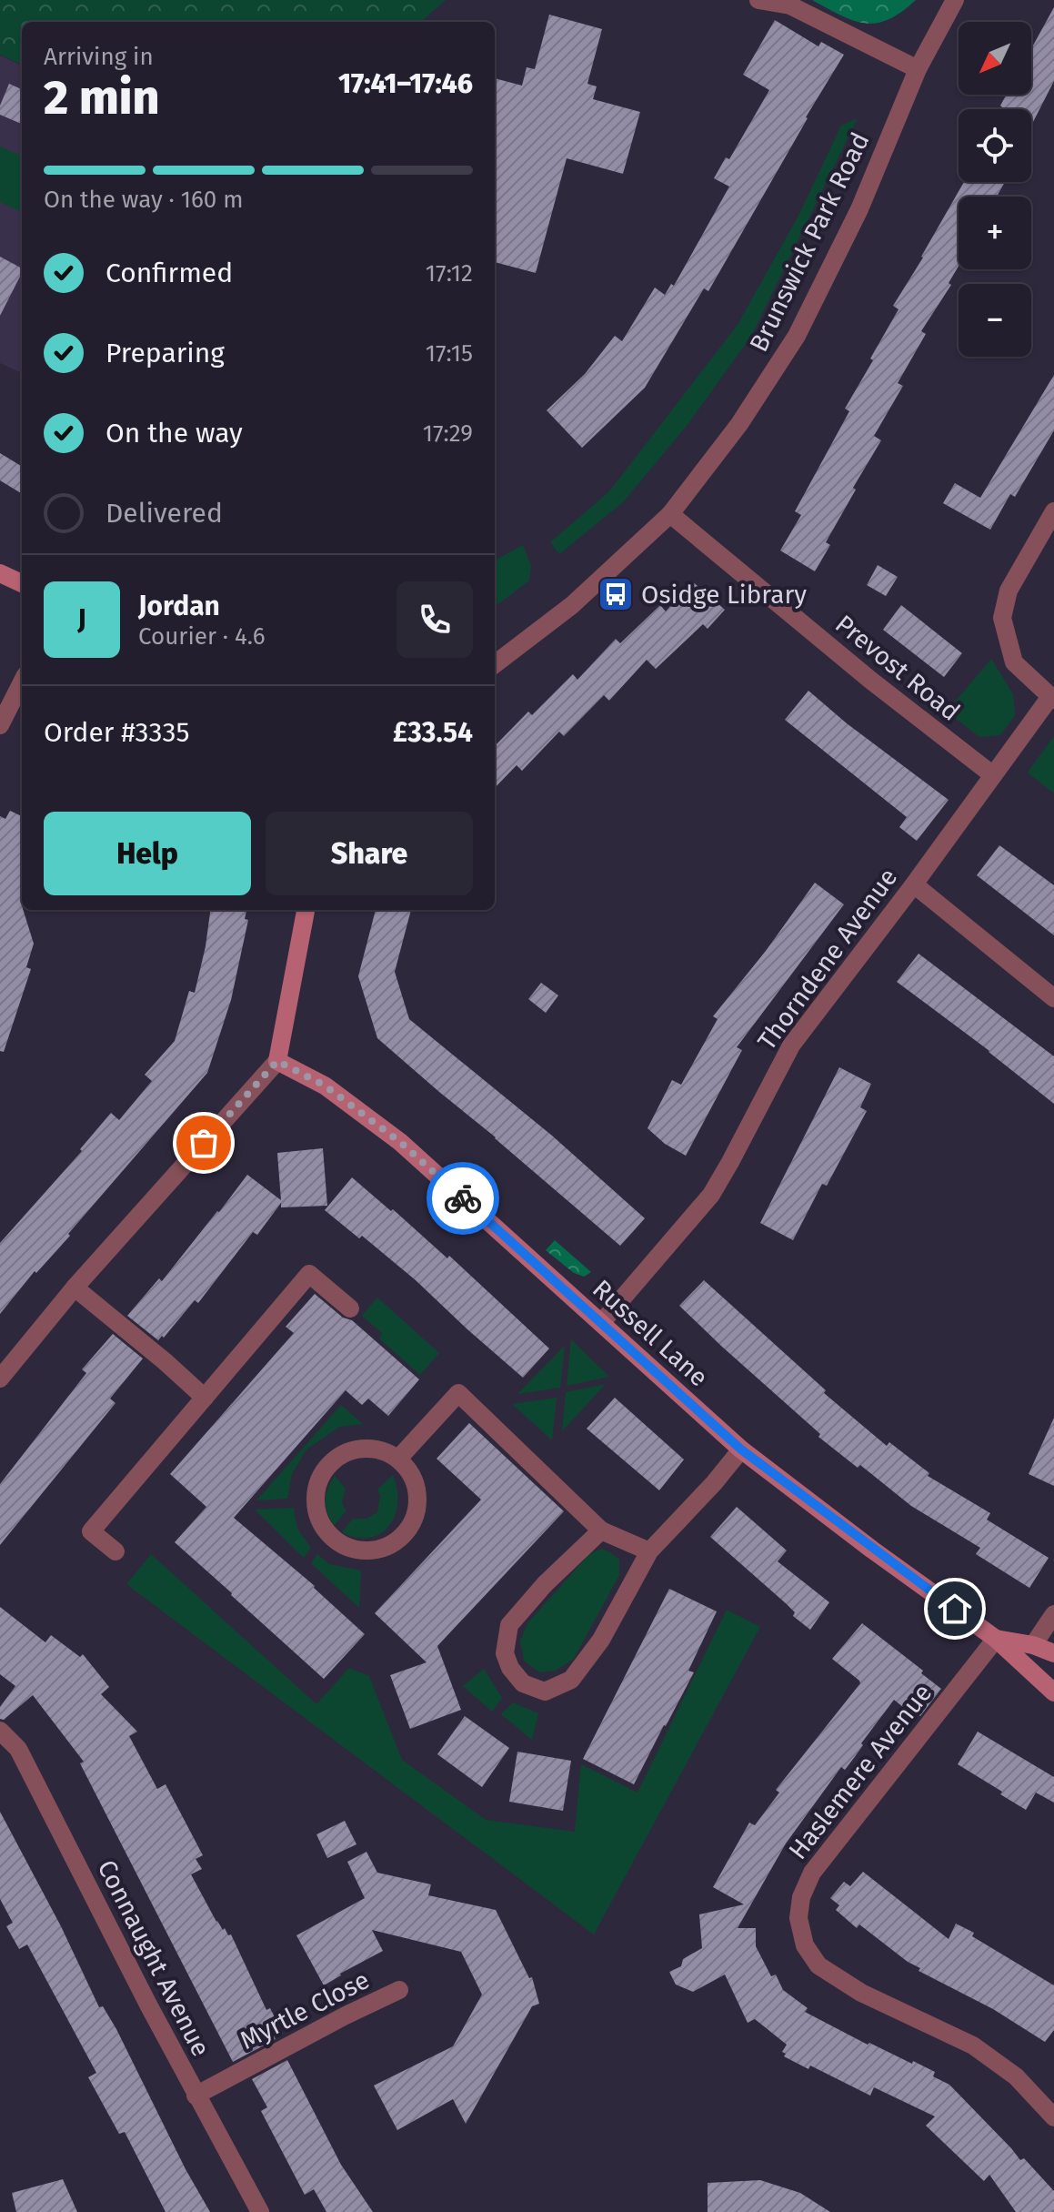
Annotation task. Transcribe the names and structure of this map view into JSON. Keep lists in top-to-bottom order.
{
  "streets": {
    "main road": ["Russell Lane"],
    "street": [
      "Brunswick Park Road",
      "Prevost Road",
      "Thorndene Avenue",
      "Haslemere Avenue",
      "Connaught Avenue",
      "Myrtle Close"
    ]
  },
  "crossings": [
    ["Brunswick Park Road", "Prevost Road"],
    ["Prevost Road", "Thorndene Avenue"],
    ["Thorndene Avenue", "Russell Lane"],
    ["Russell Lane", "Haslemere Avenue"],
    ["Connaught Avenue", "Myrtle Close"]
  ],
  "places": {
    "bus stop": ["Osidge Library"]
  },
  "north": "bottom left",
  "page": {
    "map_buttons": ["+", "−"],
    "heading": ["2 min", "Arriving in", "17:41–17:46"],
    "panel": [
      "Jordan",
      "Courier · 4.6",
      "Order #3335",
      "£33.54"
    ],
    "bar": "On the way · 160 m",
    "list": [
      ["Confirmed", "17:12"],
      ["Preparing", "17:15"],
      ["On the way", "17:29"],
      "Delivered"
    ],
    "round": "J",
    "buttons": ["Help", "Share"]
  }
}
